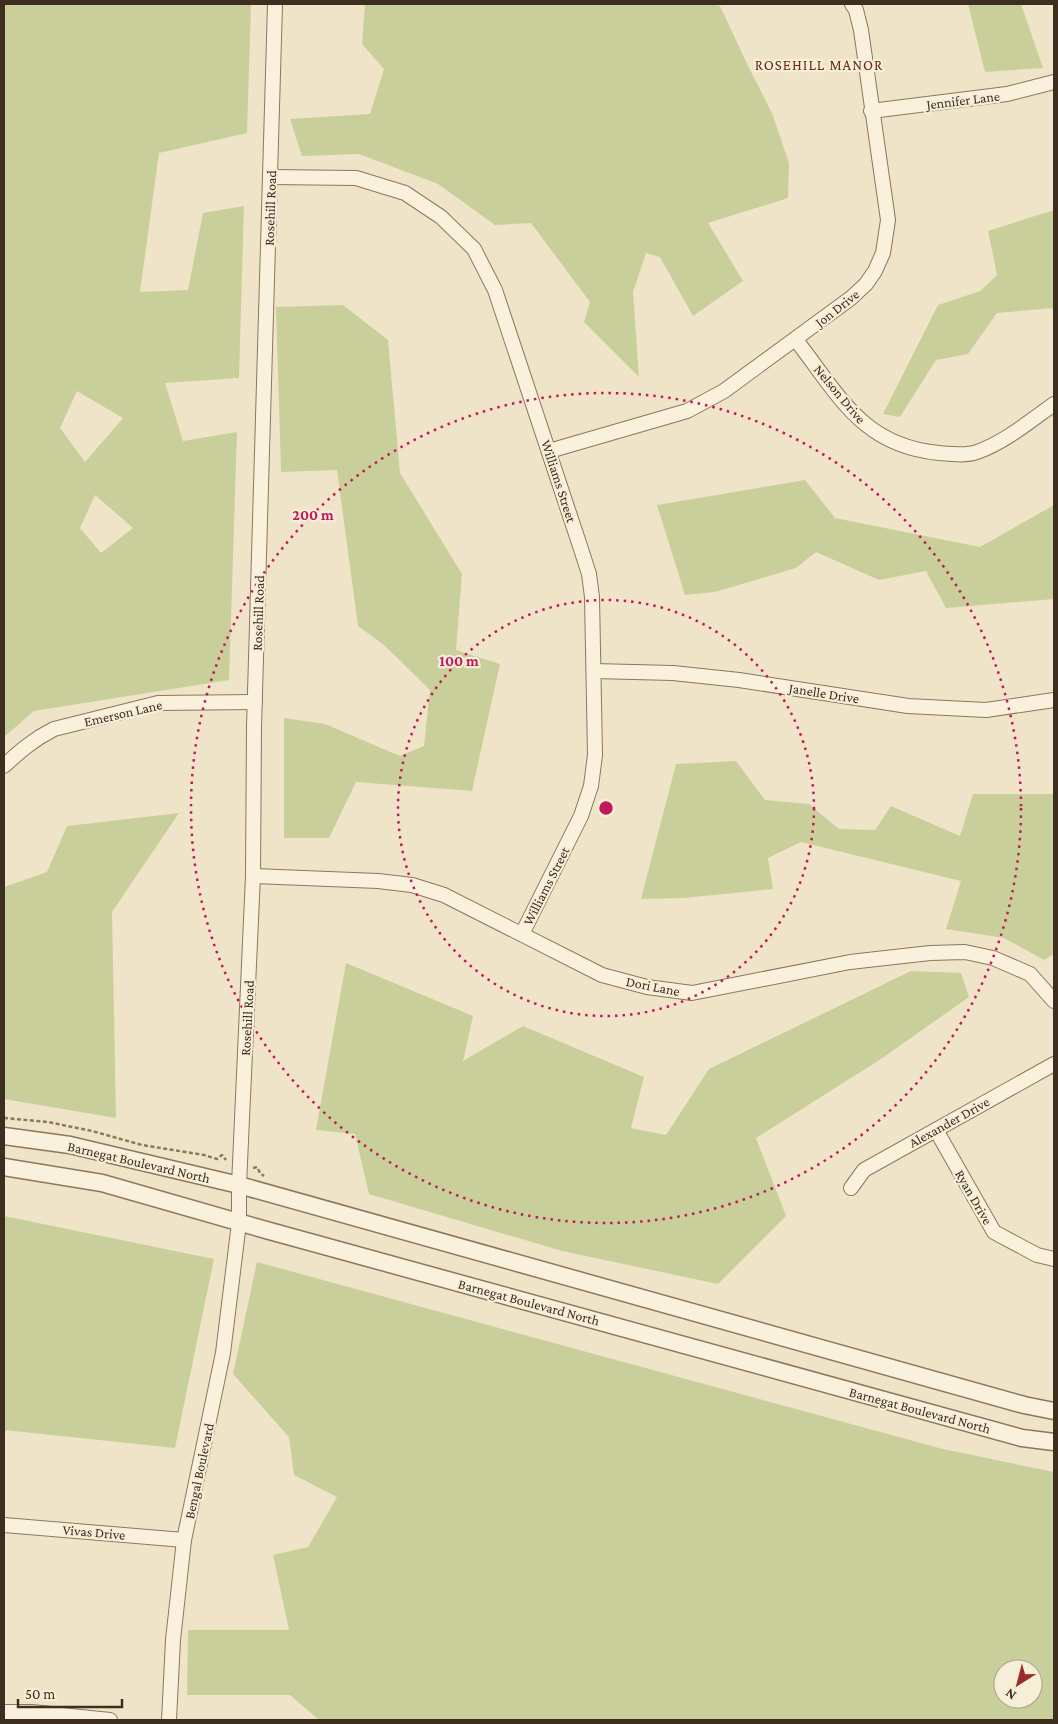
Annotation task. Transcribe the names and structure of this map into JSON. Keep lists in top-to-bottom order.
{
  "streets": {
    "street": [
      "Jennifer Lane",
      "Rosehill Road",
      "Jon Drive",
      "Nelson Drive",
      "Williams Street",
      "Janelle Drive",
      "Emerson Lane",
      "Dori Lane",
      "Alexander Drive",
      "Barnegat Boulevard North",
      "Ryan Drive",
      "Bengal Boulevard",
      "Vivas Drive"
    ]
  },
  "crossings": [
    ["Jennifer Lane", "Jon Drive"],
    ["Rosehill Road", "Williams Street"],
    ["Rosehill Road", "Emerson Lane"],
    ["Rosehill Road", "Dori Lane"],
    ["Rosehill Road", "Barnegat Boulevard North"],
    ["Rosehill Road", "Bengal Boulevard"],
    ["Jon Drive", "Nelson Drive"],
    ["Jon Drive", "Williams Street"],
    ["Williams Street", "Janelle Drive"],
    ["Williams Street", "Dori Lane"],
    ["Alexander Drive", "Ryan Drive"],
    ["Barnegat Boulevard North", "Bengal Boulevard"],
    ["Bengal Boulevard", "Vivas Drive"]
  ],
  "districts": ["ROSEHILL MANOR"],
  "scale_bar": "50 m",
  "north": "bottom left",
  "rings": ["200 m", "100 m"]
}
